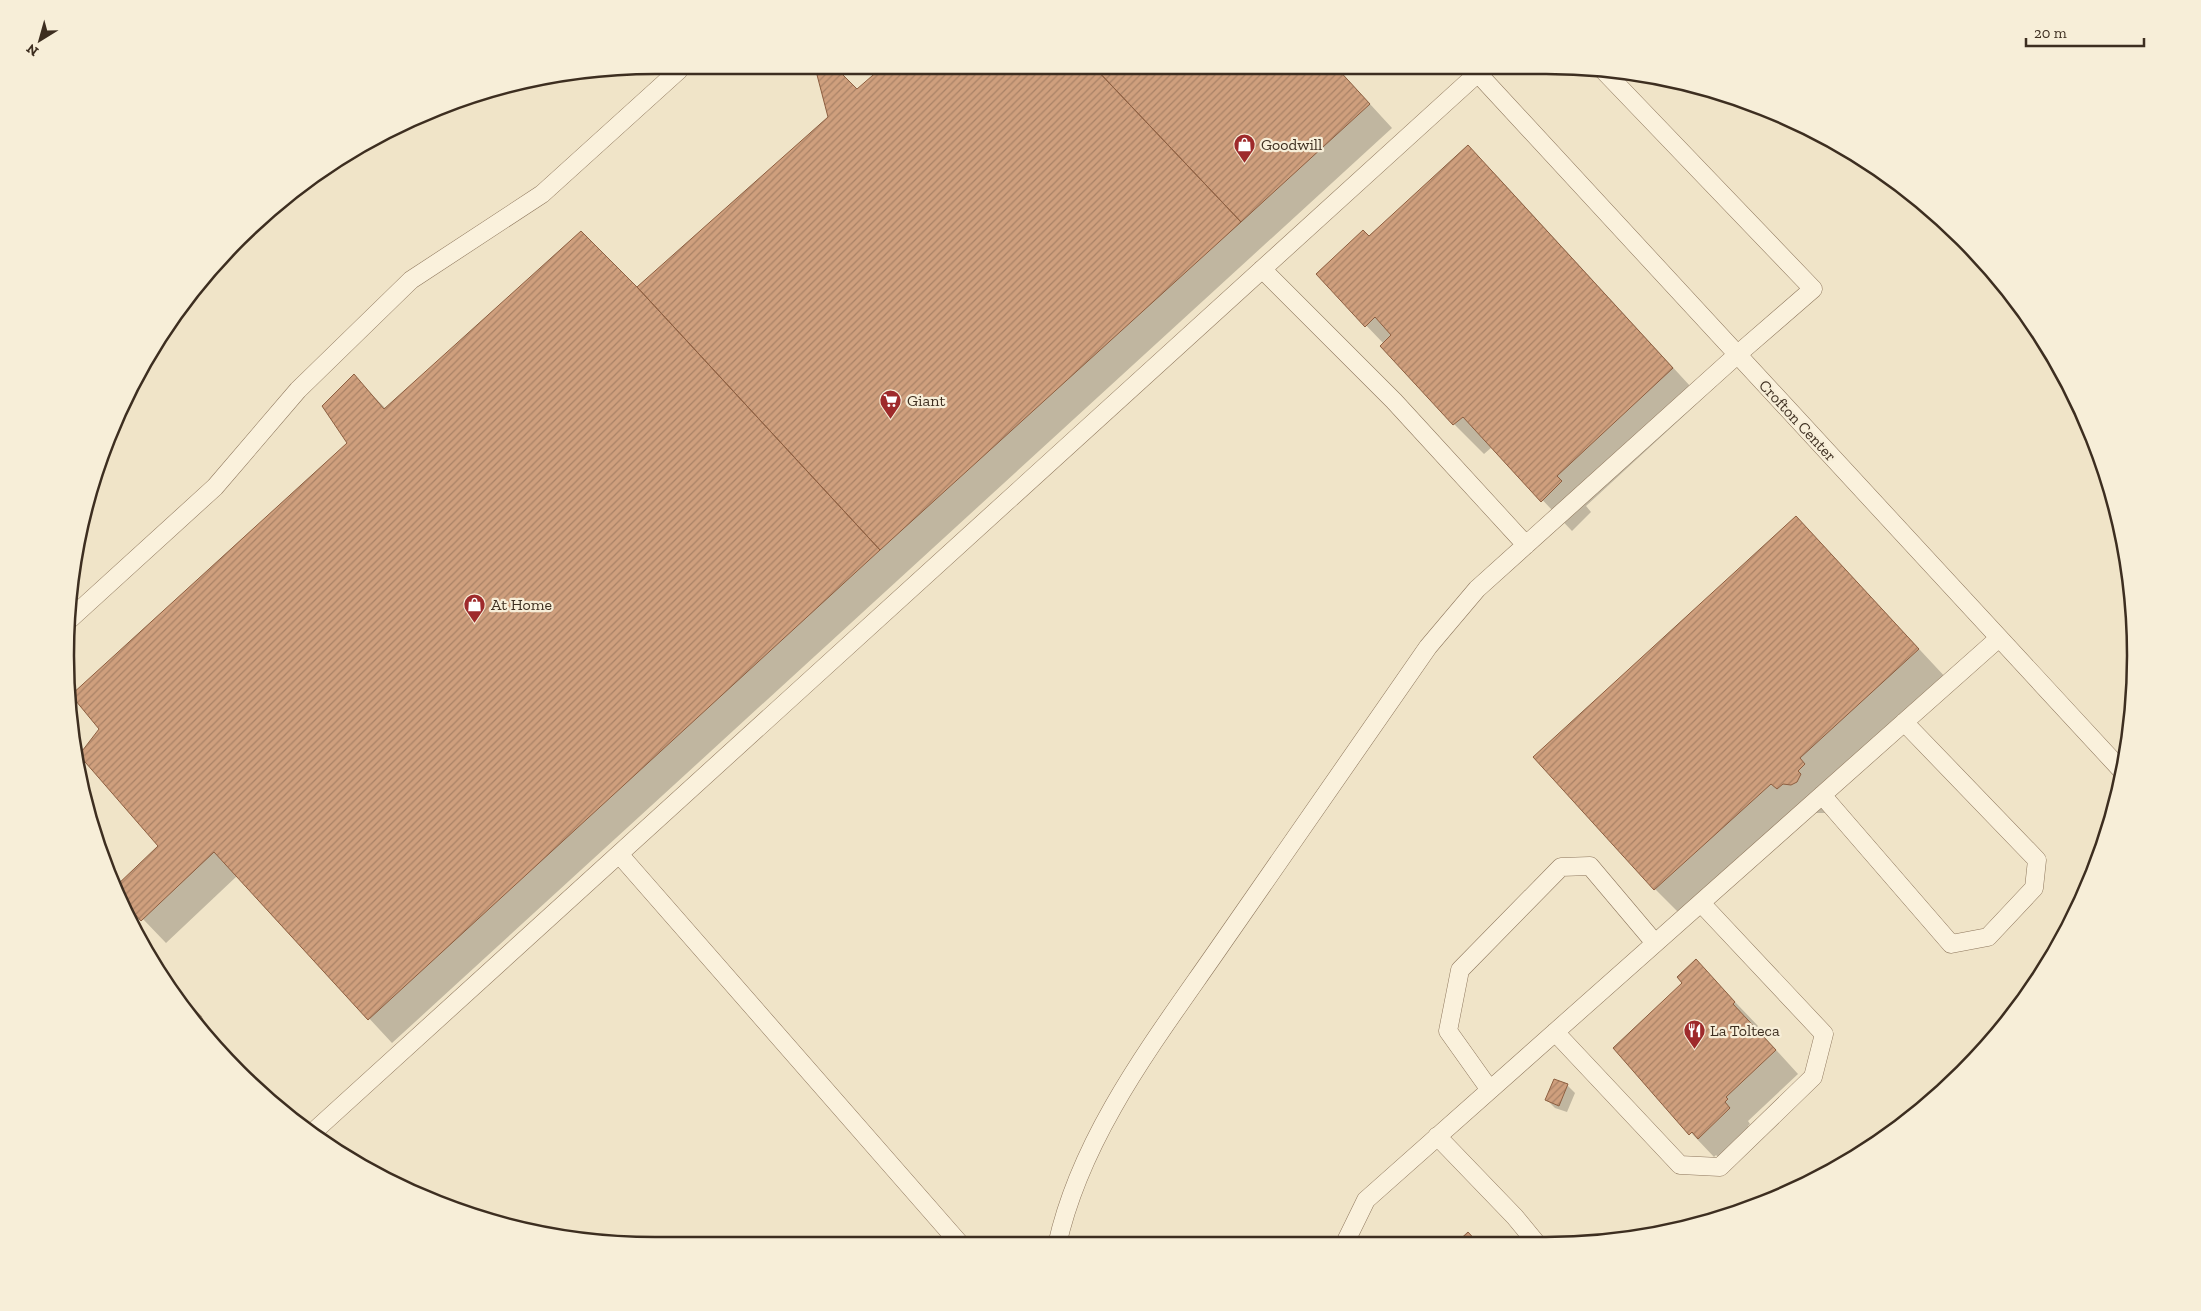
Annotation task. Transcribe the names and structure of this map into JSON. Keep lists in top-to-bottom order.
{
  "streets": {
    "lane": ["Crofton Center"]
  },
  "places": {
    "shop": ["Goodwill", "At Home"],
    "supermarket": ["Giant"],
    "restaurant": ["La Tolteca"]
  },
  "scale_bar": "20 m",
  "north": "bottom left"
}
